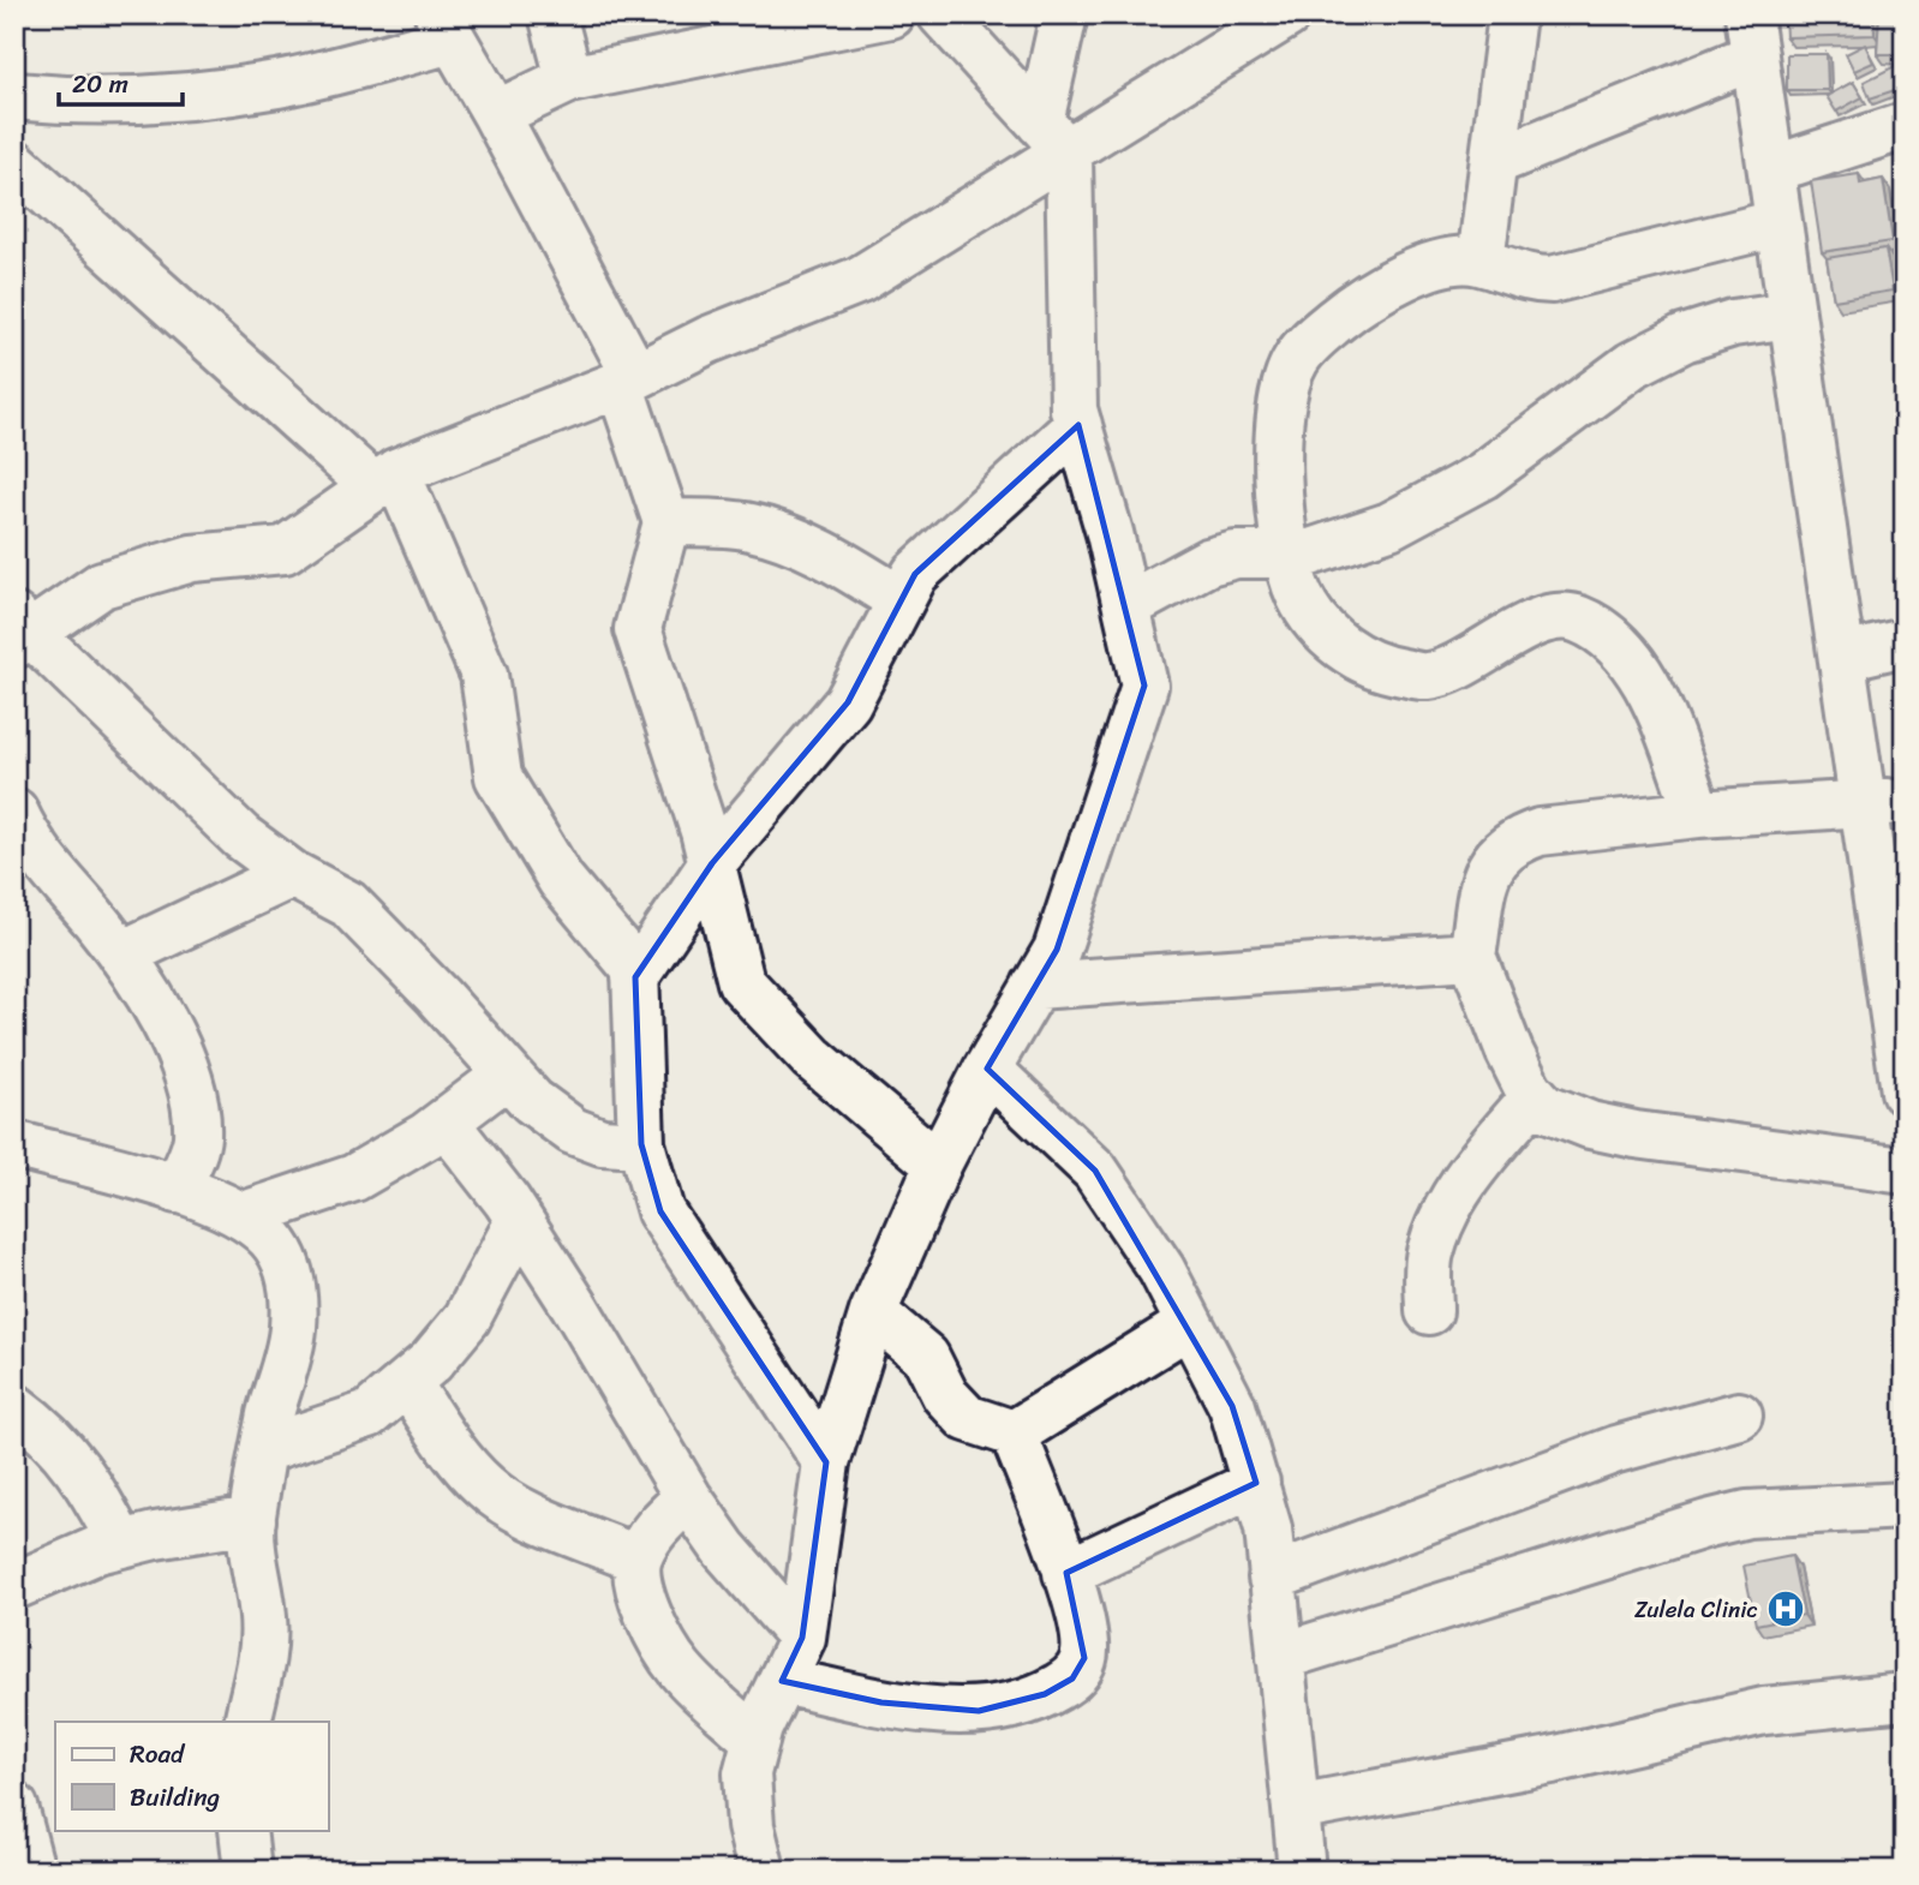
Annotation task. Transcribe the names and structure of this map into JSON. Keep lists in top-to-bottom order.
{
  "places": {
    "hospital": ["Zulela Clinic"]
  },
  "legend": ["Road", "Building"],
  "scale_bar": "20 m"
}
